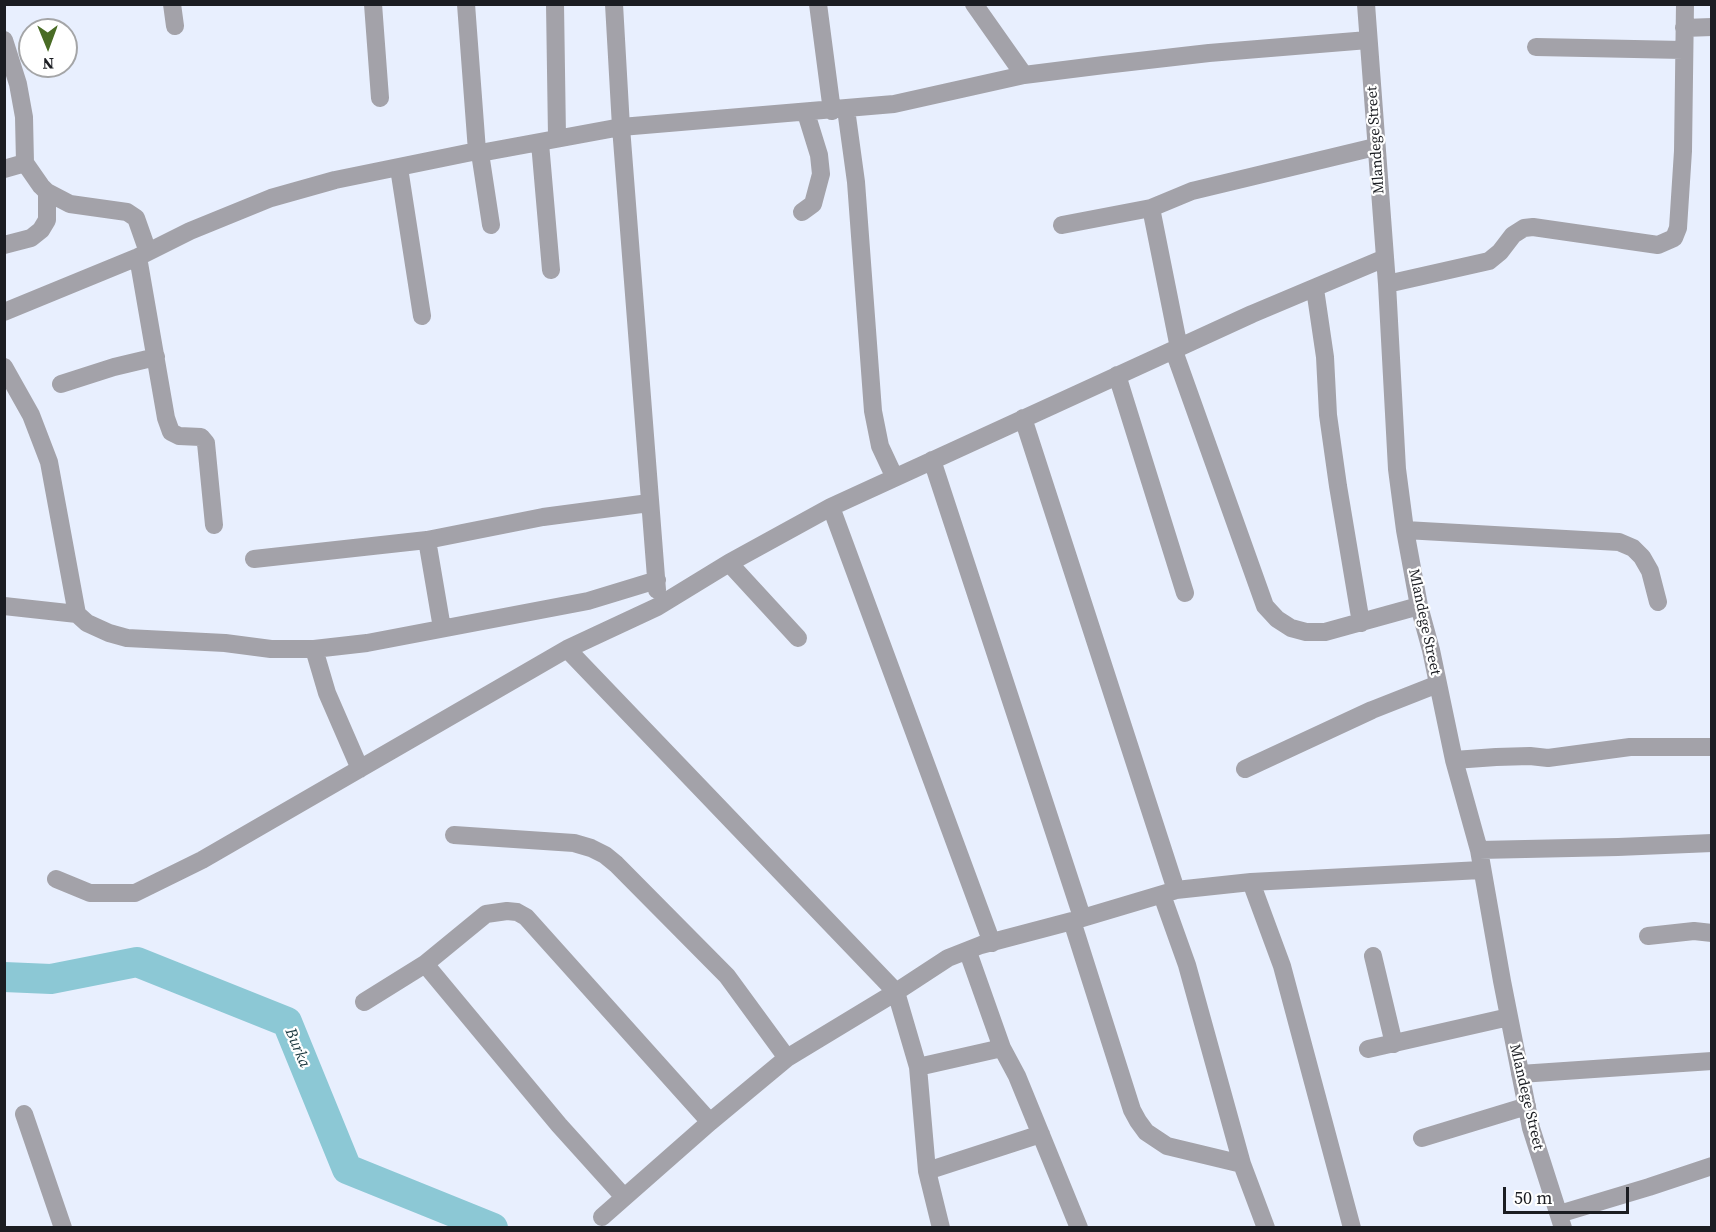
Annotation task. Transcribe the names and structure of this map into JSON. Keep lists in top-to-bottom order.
{
  "streets": {
    "street": ["Mlandege Street"]
  },
  "water": ["Burka"],
  "scale_bar": "50 m",
  "north": "bottom"
}
